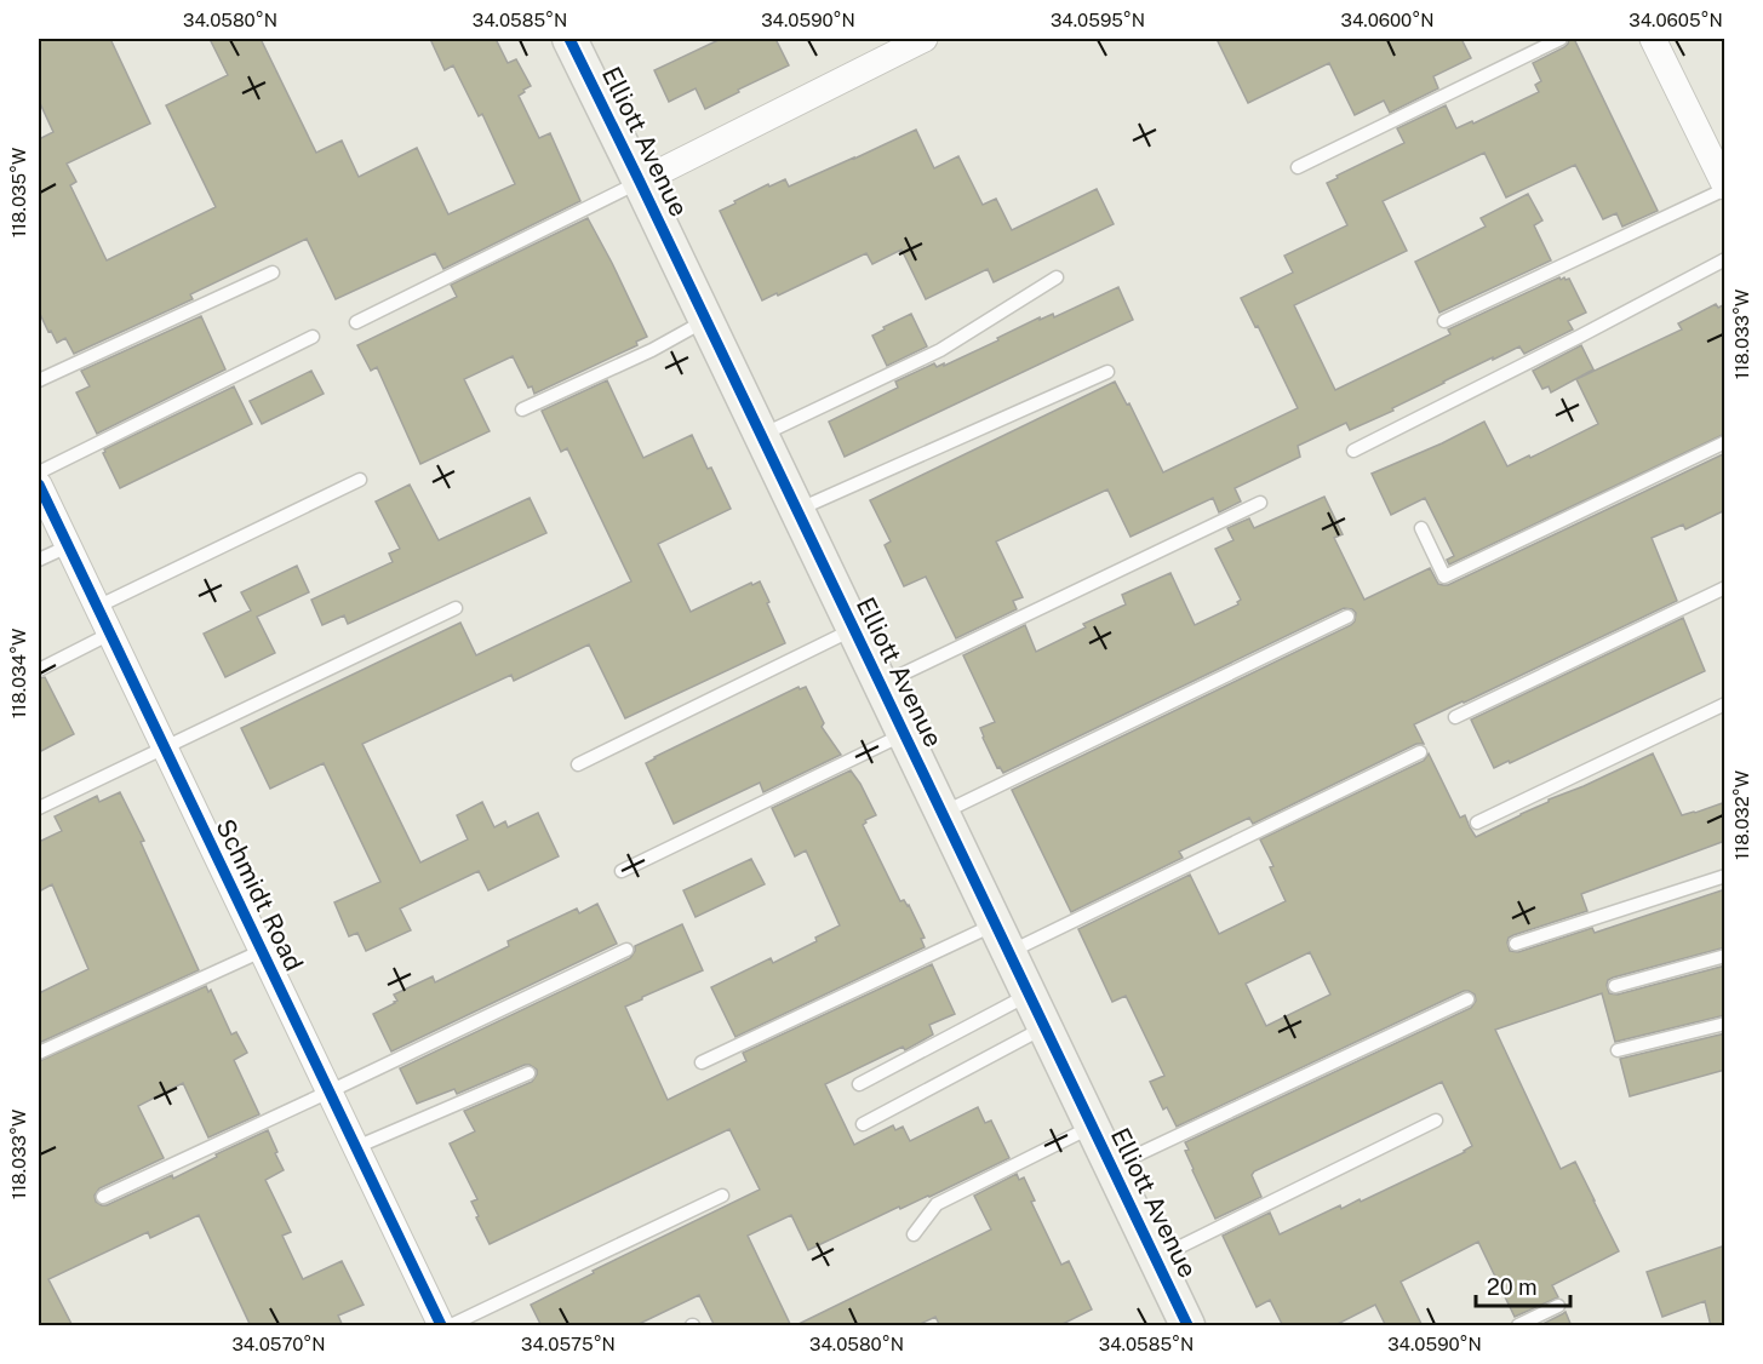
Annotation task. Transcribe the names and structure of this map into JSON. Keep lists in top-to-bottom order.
{
  "streets": {
    "street": ["Elliott Avenue", "Schmidt Road"]
  },
  "scale_bar": "20 m",
  "coordinates": [
    "34.0580°N",
    "34.0585°N",
    "34.0590°N",
    "34.0595°N",
    "34.0600°N",
    "34.0605°N",
    "118.035°W",
    "118.033°W",
    "118.034°W",
    "118.032°W",
    "34.0570°N",
    "34.0575°N"
  ]
}
